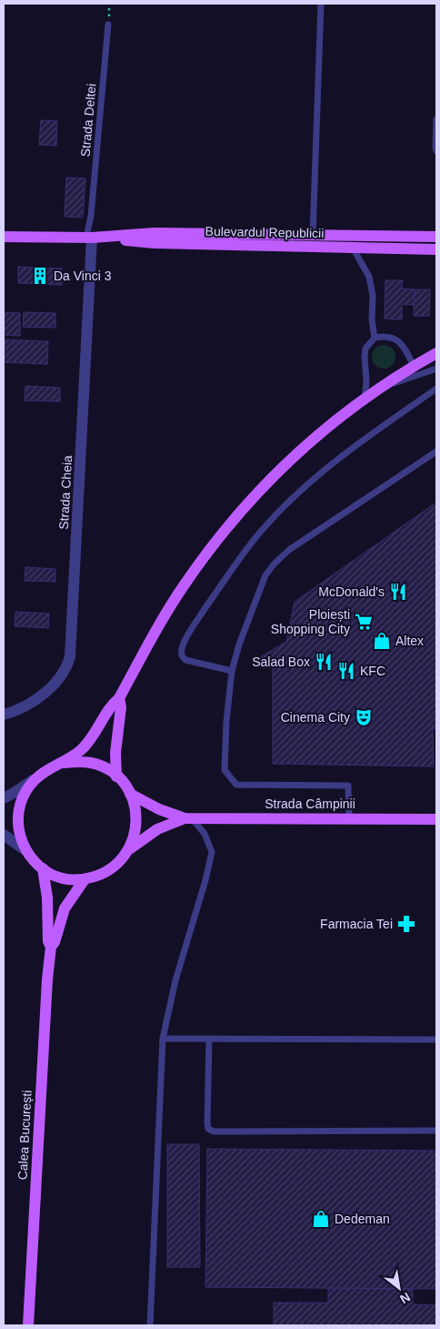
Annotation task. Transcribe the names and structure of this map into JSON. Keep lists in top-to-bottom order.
{
  "streets": {
    "main road": ["Bulevardul Republicii", "Strada Câmpinii", "Calea București"],
    "street": ["Strada Cheia"],
    "lane": ["Strada Deltei"]
  },
  "crossings": [
    ["Strada Deltei", "Bulevardul Republicii"],
    ["Strada Deltei", "Strada Cheia"],
    ["Bulevardul Republicii", "Strada Cheia"]
  ],
  "places": {
    "building": ["Da Vinci 3"],
    "restaurant": ["McDonald's", "Salad Box", "KFC"],
    "supermarket": ["Ploiești Shopping City"],
    "shop": ["Altex", "Dedeman"],
    "theatre": ["Cinema City"],
    "pharmacy": ["Farmacia Tei"]
  },
  "north": "bottom right"
}
